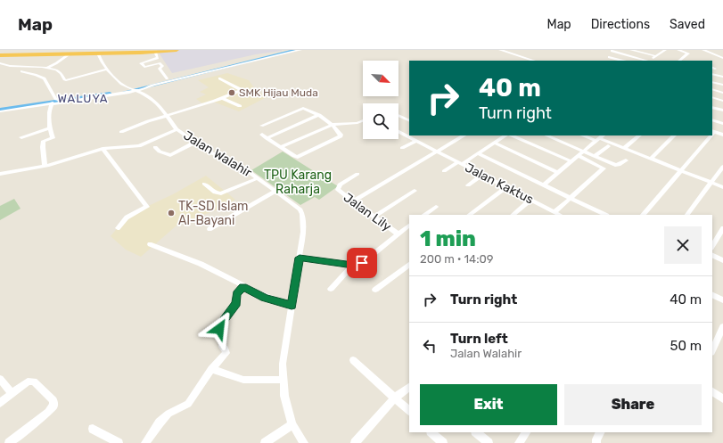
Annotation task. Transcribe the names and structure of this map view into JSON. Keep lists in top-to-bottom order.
{
  "streets": {
    "street": ["Jalan Walahir", "Jalan Kaktus", "Jalan Lily"]
  },
  "districts": ["WALUYA"],
  "parks": ["TPU Karang Raharja"],
  "places": ["SMK Hijau Muda", "TK-SD Islam Al-Bayani"],
  "north": "bottom right",
  "page": {
    "header": "Map",
    "nav": ["Map", "Directions", "Saved"],
    "turn": ["40 m", "Turn right"],
    "heading": ["1 min", "200 m · 14:09"],
    "list": [
      {
        "name": "Turn right",
        "value": "40 m"
      },
      {
        "name": "Turn left",
        "note": "Jalan Walahir",
        "value": "50 m"
      }
    ],
    "buttons": ["Exit", "Share"]
  }
}
